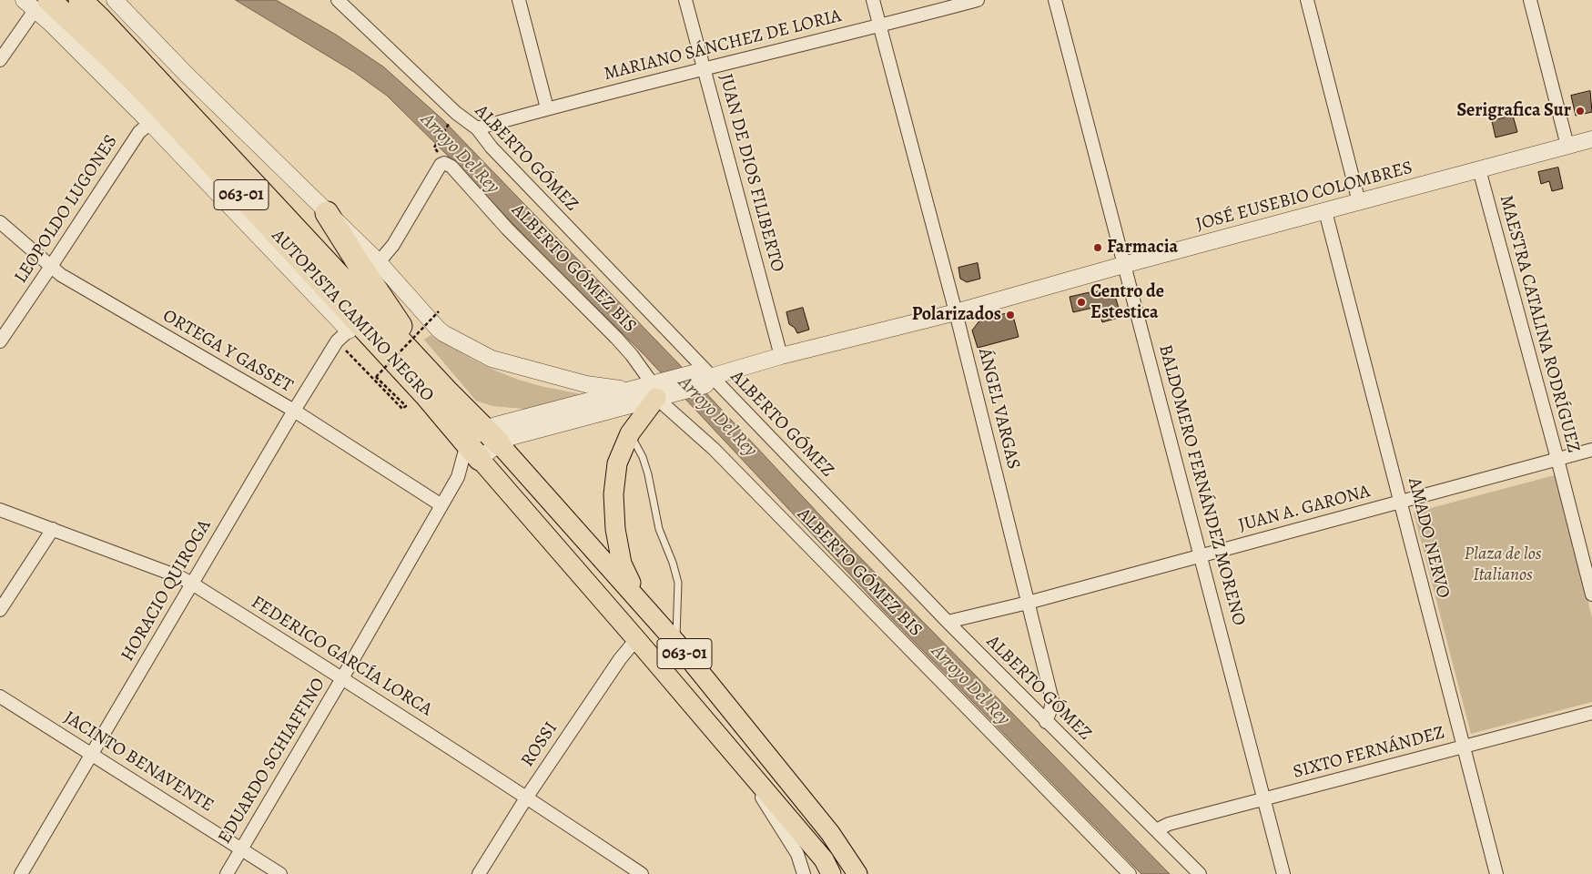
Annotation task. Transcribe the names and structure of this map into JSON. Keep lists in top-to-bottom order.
{
  "streets": {
    "highway": ["063-01", "AUTOPISTA CAMINO NEGRO"],
    "street": [
      "MARIANO SÁNCHEZ DE LORIA",
      "ALBERTO GÓMEZ",
      "JUAN DE DIOS FILIBERTO",
      "JOSÉ EUSEBIO COLOMBRES",
      "LEOPOLDO LUGONES",
      "ALBERTO GÓMEZ BIS",
      "MAESTRA CATALINA RODRÍGUEZ",
      "ORTEGA Y GASSET",
      "ÁNGEL VARGAS",
      "BALDOMERO FERNÁNDEZ MORENO",
      "JUAN A. GARONA",
      "AMADO NERVO",
      "HORACIO QUIROGA",
      "FEDERICO GARCÍA LORCA",
      "ROSSI",
      "SIXTO FERNÁNDEZ",
      "EDUARDO SCHIAFFINO",
      "JACINTO BENAVENTE"
    ]
  },
  "crossings": [
    ["MARIANO SÁNCHEZ DE LORIA", "ALBERTO GÓMEZ"],
    ["MARIANO SÁNCHEZ DE LORIA", "JUAN DE DIOS FILIBERTO"],
    ["MARIANO SÁNCHEZ DE LORIA", "ÁNGEL VARGAS"],
    ["ALBERTO GÓMEZ", "JOSÉ EUSEBIO COLOMBRES"],
    ["ALBERTO GÓMEZ", "ÁNGEL VARGAS"],
    ["ALBERTO GÓMEZ", "JUAN A. GARONA"],
    ["ALBERTO GÓMEZ", "SIXTO FERNÁNDEZ"],
    ["JUAN DE DIOS FILIBERTO", "JOSÉ EUSEBIO COLOMBRES"],
    ["063-01", "JOSÉ EUSEBIO COLOMBRES"],
    ["063-01", "AUTOPISTA CAMINO NEGRO"],
    ["063-01", "ROSSI"],
    ["063-01", "EDUARDO SCHIAFFINO"],
    ["JOSÉ EUSEBIO COLOMBRES", "ALBERTO GÓMEZ BIS"],
    ["JOSÉ EUSEBIO COLOMBRES", "AUTOPISTA CAMINO NEGRO"],
    ["JOSÉ EUSEBIO COLOMBRES", "MAESTRA CATALINA RODRÍGUEZ"],
    ["JOSÉ EUSEBIO COLOMBRES", "ÁNGEL VARGAS"],
    ["JOSÉ EUSEBIO COLOMBRES", "BALDOMERO FERNÁNDEZ MORENO"],
    ["JOSÉ EUSEBIO COLOMBRES", "AMADO NERVO"],
    ["JOSÉ EUSEBIO COLOMBRES", "EDUARDO SCHIAFFINO"],
    ["LEOPOLDO LUGONES", "ORTEGA Y GASSET"],
    ["AUTOPISTA CAMINO NEGRO", "EDUARDO SCHIAFFINO"],
    ["MAESTRA CATALINA RODRÍGUEZ", "JUAN A. GARONA"],
    ["ORTEGA Y GASSET", "HORACIO QUIROGA"],
    ["ORTEGA Y GASSET", "EDUARDO SCHIAFFINO"],
    ["ÁNGEL VARGAS", "JUAN A. GARONA"],
    ["BALDOMERO FERNÁNDEZ MORENO", "JUAN A. GARONA"],
    ["BALDOMERO FERNÁNDEZ MORENO", "SIXTO FERNÁNDEZ"],
    ["JUAN A. GARONA", "AMADO NERVO"],
    ["AMADO NERVO", "SIXTO FERNÁNDEZ"],
    ["HORACIO QUIROGA", "FEDERICO GARCÍA LORCA"],
    ["HORACIO QUIROGA", "JACINTO BENAVENTE"],
    ["FEDERICO GARCÍA LORCA", "ROSSI"],
    ["FEDERICO GARCÍA LORCA", "EDUARDO SCHIAFFINO"],
    ["EDUARDO SCHIAFFINO", "JACINTO BENAVENTE"]
  ],
  "water": ["Arroyo Del Rey"],
  "parks": ["Plaza de los Italianos"],
  "places": [
    "Serigrafica Sur",
    "Farmacia",
    "Centro de Estestica",
    "Polarizados"
  ]
}
